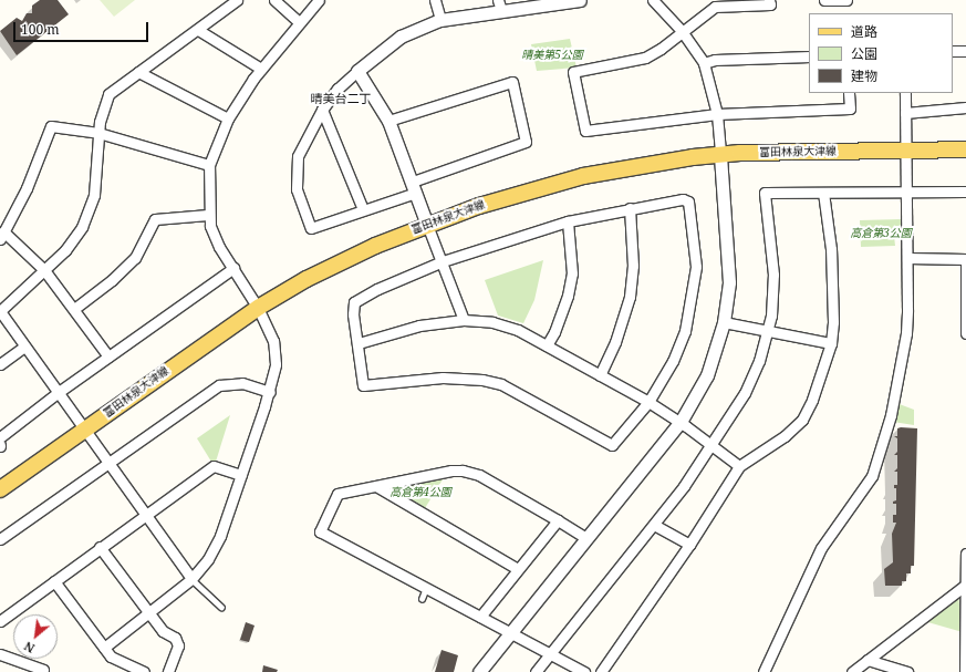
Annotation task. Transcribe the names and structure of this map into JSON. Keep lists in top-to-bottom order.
{
  "streets": {
    "main road": ["富田林泉大津線"]
  },
  "districts": ["晴美台二丁"],
  "parks": ["晴美第5公園", "高倉第3公園", "高倉第4公園"],
  "legend": ["道路", "公園", "建物"],
  "scale_bar": "100 m",
  "north": "bottom left"
}
